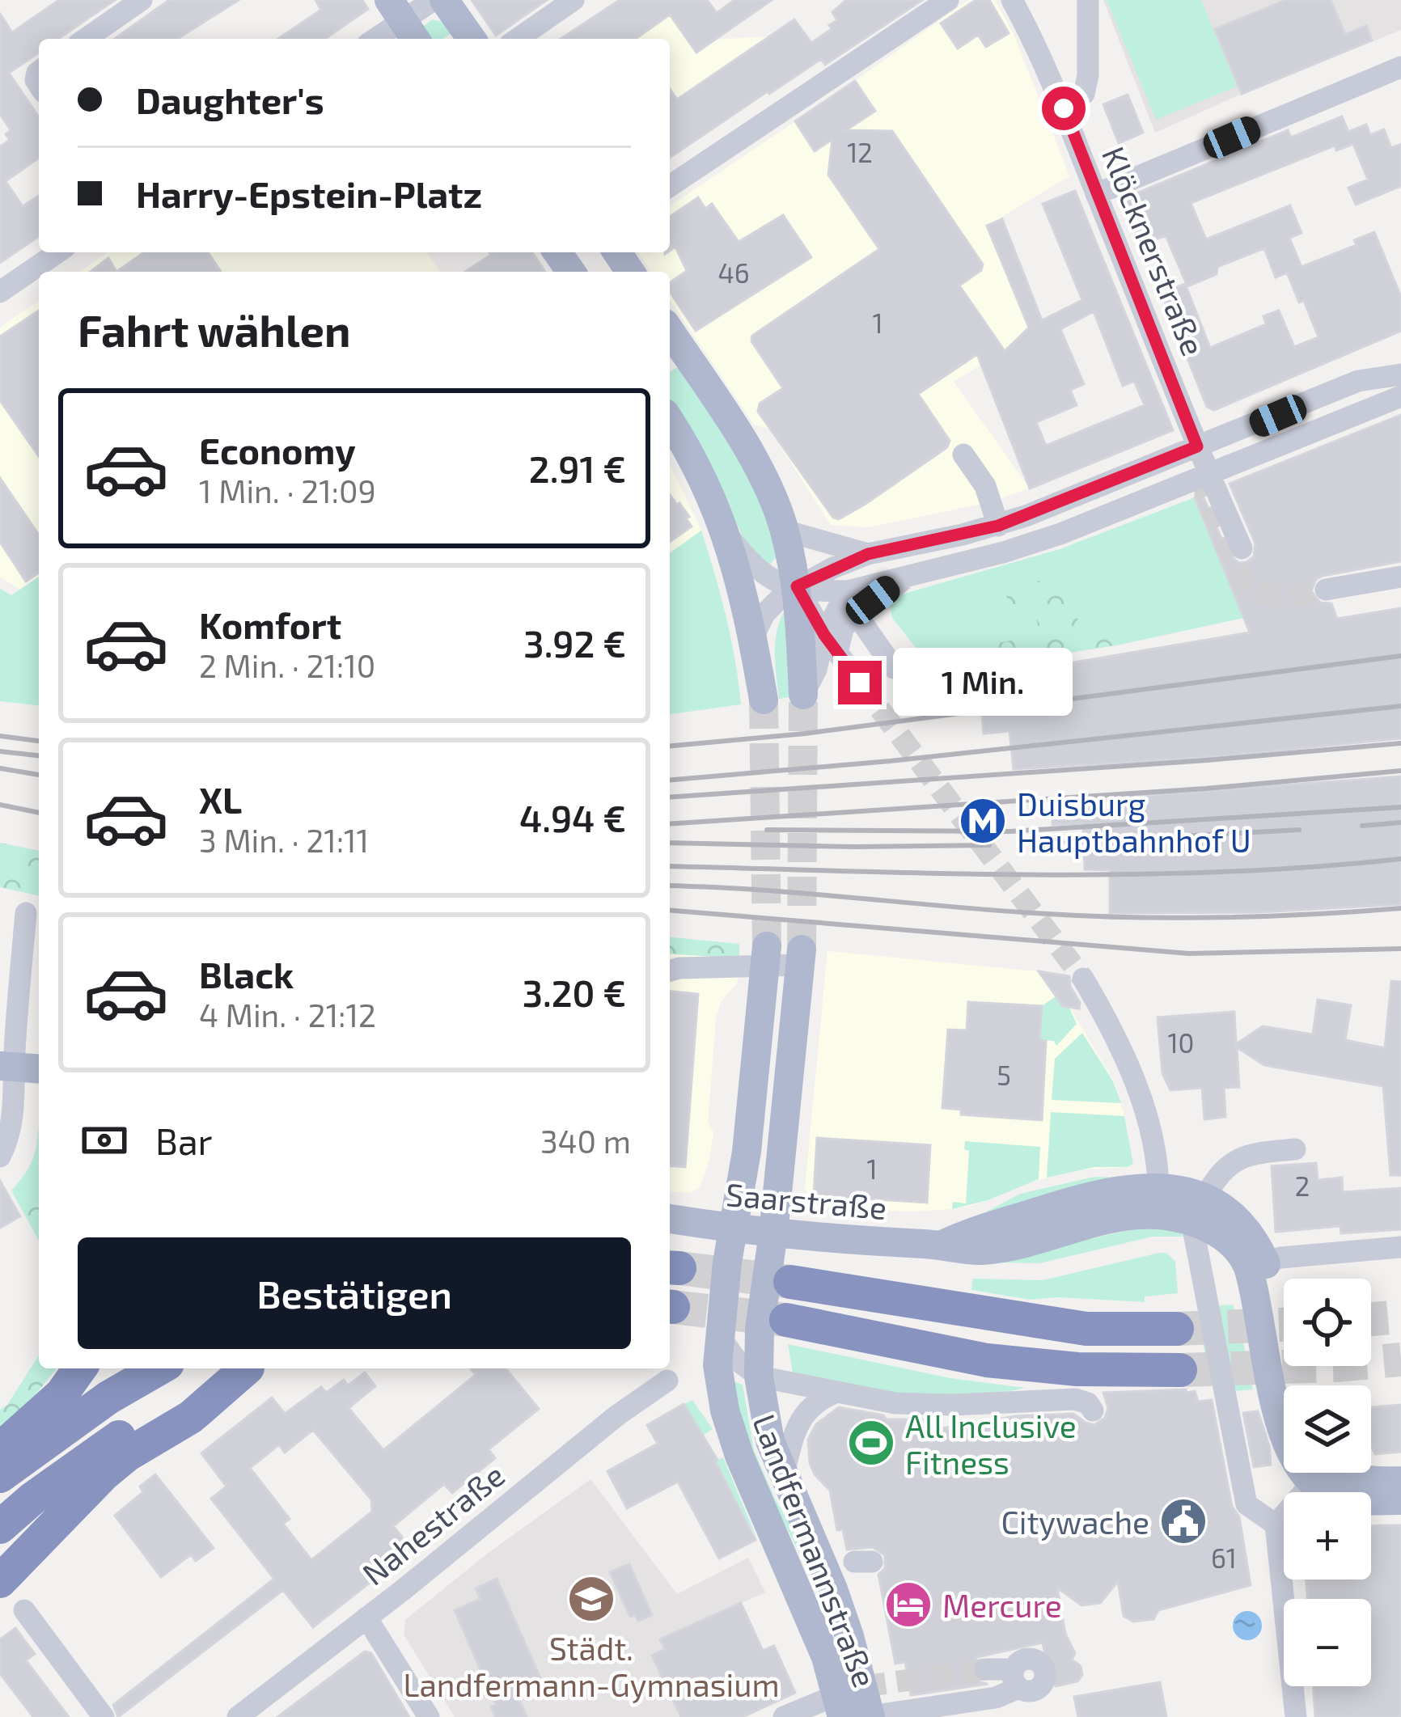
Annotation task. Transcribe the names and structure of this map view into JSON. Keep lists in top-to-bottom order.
{
  "streets": {
    "main road": ["Saarstraße", "Landfermannstraße"],
    "street": ["Klöcknerstraße", "Nahestraße"]
  },
  "crossings": [
    ["Saarstraße", "Landfermannstraße"]
  ],
  "places": {
    "metro station": ["Duisburg Hauptbahnhof U"],
    "sports": ["All Inclusive Fitness"],
    "public building": ["Citywache"],
    "school or university": ["Städt. Landfermann-Gymnasium"],
    "hotel": ["Mercure"]
  },
  "house_numbers": [
    "12",
    "46",
    "1",
    "10",
    "5",
    "1",
    "2",
    "61"
  ],
  "page": {
    "banner": ["Daughter's", "Harry-Epstein-Platz"],
    "heading": "Fahrt wählen",
    "list": [
      {
        "name": "Economy",
        "note": "1 Min. · 21:09",
        "value": "2.91 €"
      },
      {
        "name": "Komfort",
        "note": "2 Min. · 21:10",
        "value": "3.92 €"
      },
      {
        "name": "XL",
        "note": "3 Min. · 21:11",
        "value": "4.94 €"
      },
      {
        "name": "Black",
        "note": "4 Min. · 21:12",
        "value": "3.20 €"
      }
    ],
    "bubble": "1 Min.",
    "pay": ["Bar", "340 m"],
    "buttons": "Bestätigen",
    "map_buttons": ["+", "−"]
  }
}
